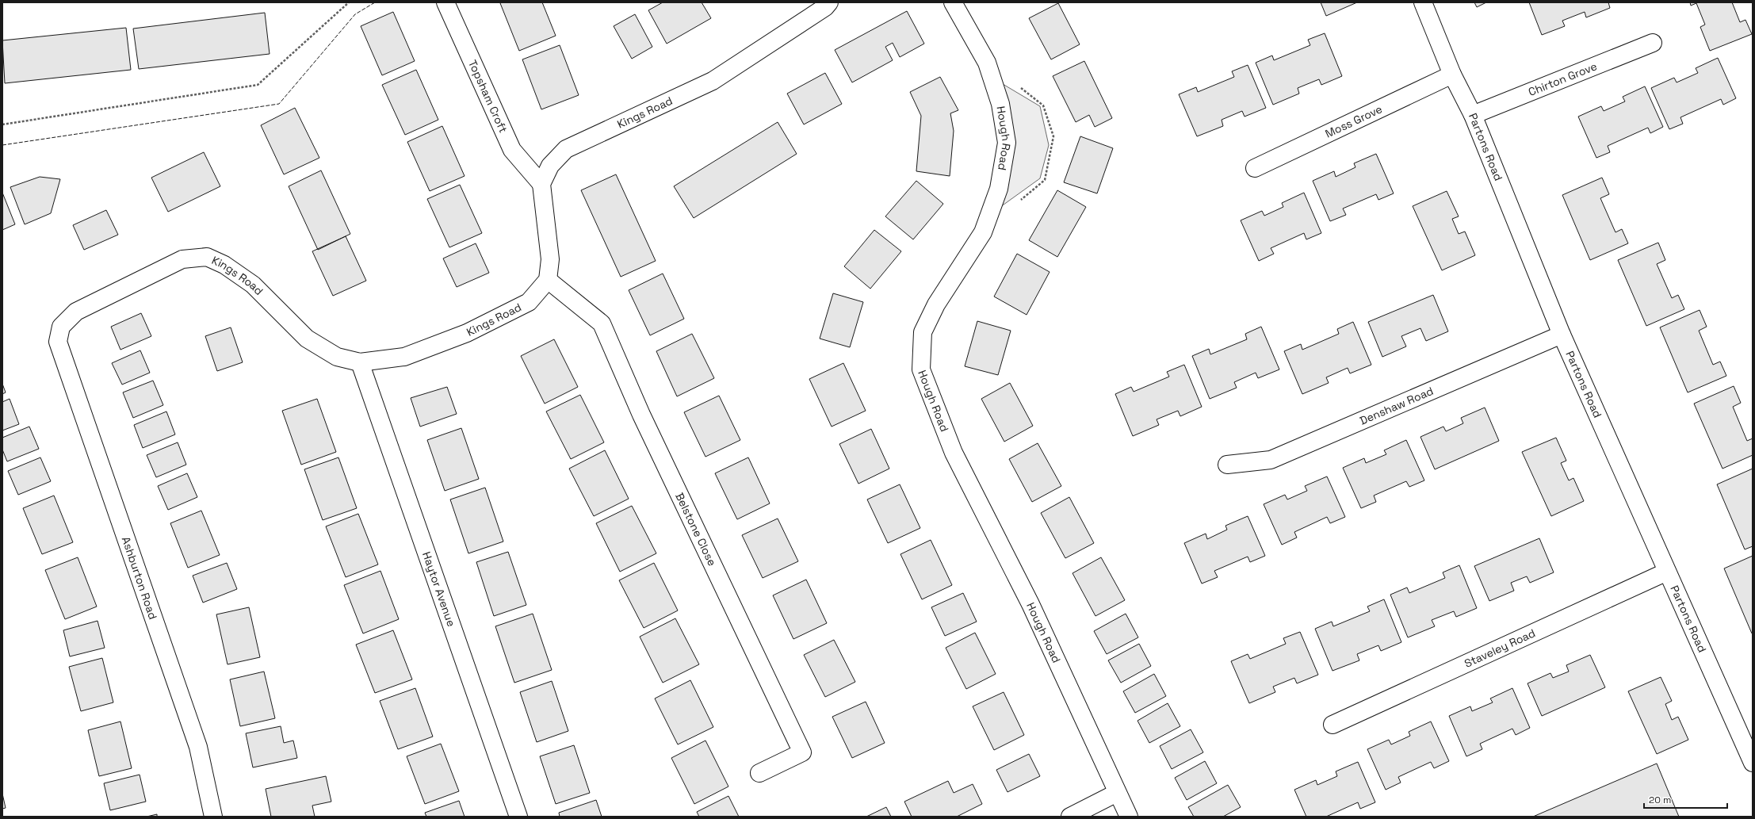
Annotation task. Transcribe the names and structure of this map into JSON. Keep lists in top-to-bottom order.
{
  "streets": {
    "street": [
      "Chirton Grove",
      "Topsham Croft",
      "Kings Road",
      "Moss Grove",
      "Hough Road",
      "Partons Road",
      "Denshaw Road",
      "Belstone Close",
      "Ashburton Road",
      "Haytor Avenue",
      "Staveley Road"
    ]
  },
  "crossings": [
    ["Chirton Grove", "Partons Road"],
    ["Topsham Croft", "Kings Road"],
    ["Kings Road", "Belstone Close"],
    ["Kings Road", "Ashburton Road"],
    ["Kings Road", "Haytor Avenue"],
    ["Moss Grove", "Partons Road"],
    ["Partons Road", "Denshaw Road"],
    ["Partons Road", "Staveley Road"]
  ],
  "scale_bar": "20 m"
}
